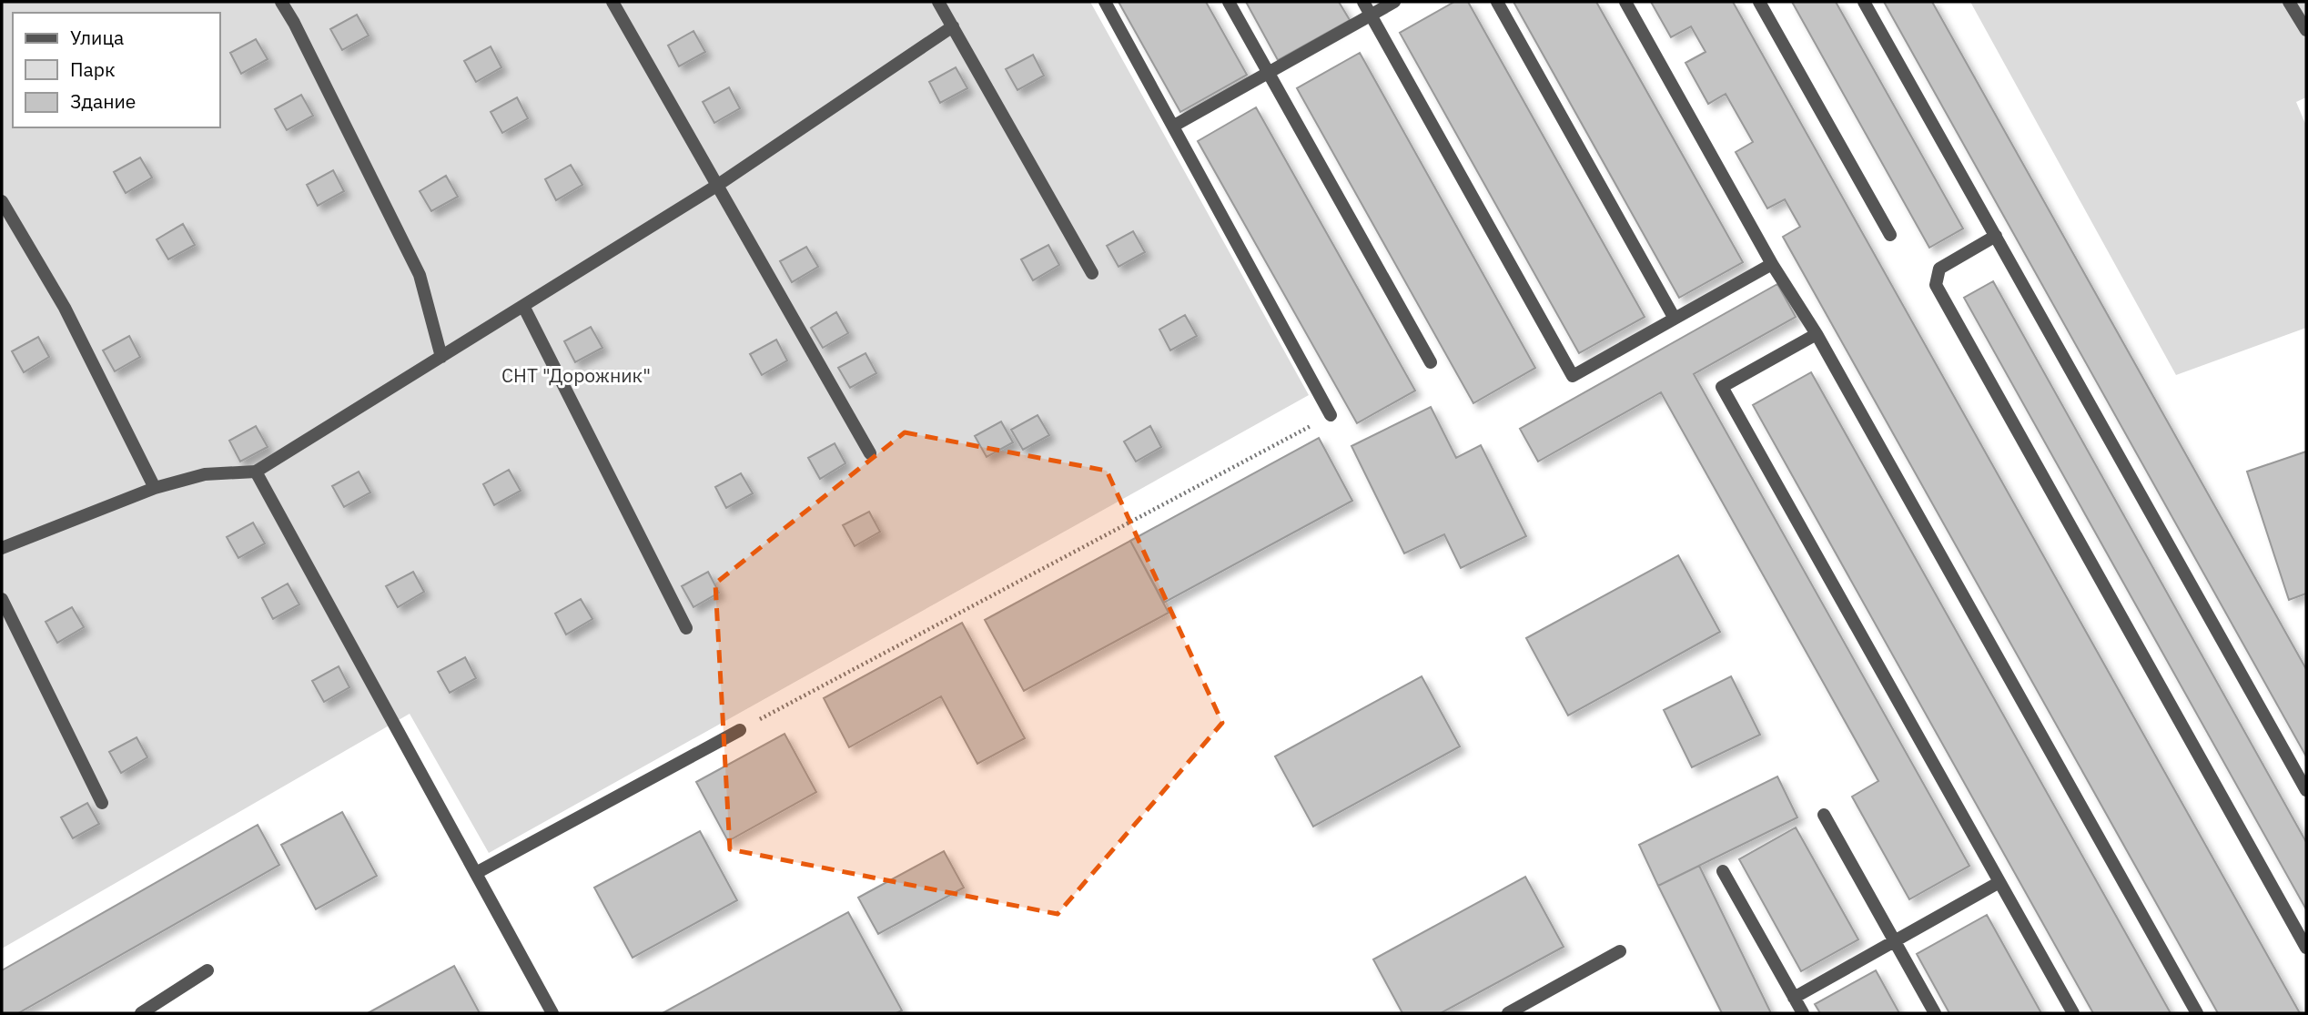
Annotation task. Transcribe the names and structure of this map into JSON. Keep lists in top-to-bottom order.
{
  "parks": ["СНТ \"Дорожник\""],
  "legend": ["Улица", "Парк", "Здание"]
}
